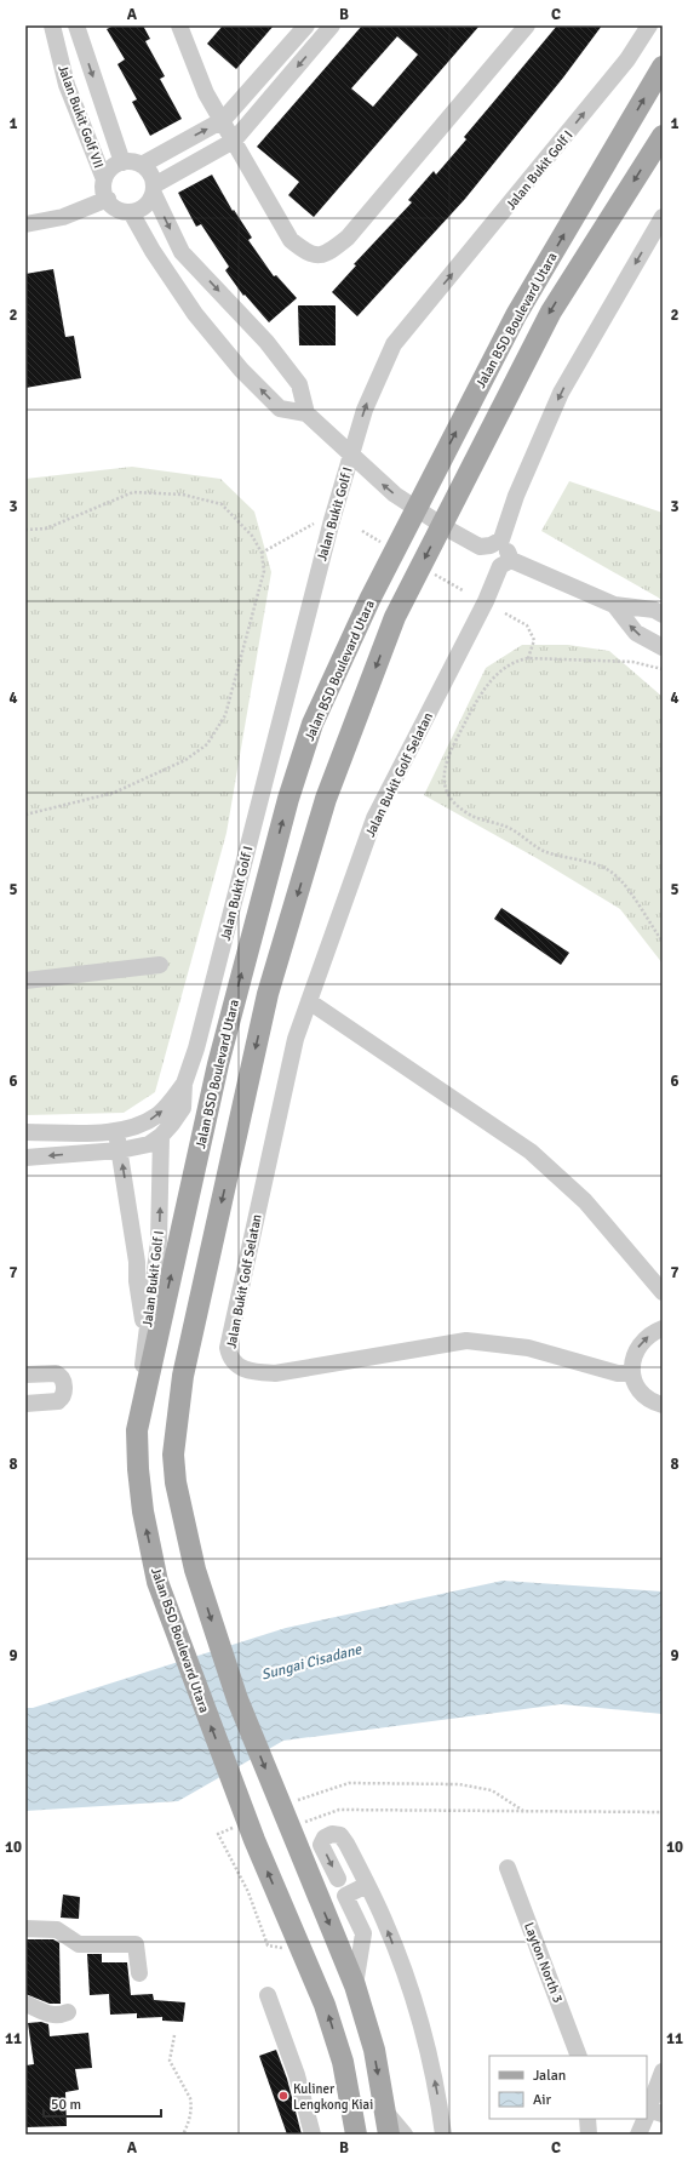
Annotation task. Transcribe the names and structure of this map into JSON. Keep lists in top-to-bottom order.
{
  "streets": {
    "main road": ["Jalan BSD Boulevard Utara"],
    "street": [
      "Jalan Bukit Golf VII",
      "Jalan Bukit Golf I",
      "Jalan Bukit Golf Selatan",
      "Layton North 3"
    ]
  },
  "crossings": [
    ["Jalan Bukit Golf I", "Jalan BSD Boulevard Utara"]
  ],
  "one_way": ["Jalan Bukit Golf I"],
  "water": ["Sungai Cisadane"],
  "places": ["Kuliner Lengkong Kiai"],
  "legend": ["Jalan", "Air"],
  "scale_bar": "50 m",
  "grid": {
    "columns": ["A", "B", "C"],
    "rows": [
      "1",
      "2",
      "3",
      "4",
      "5",
      "6",
      "7",
      "8",
      "9",
      "10",
      "11"
    ]
  }
}
